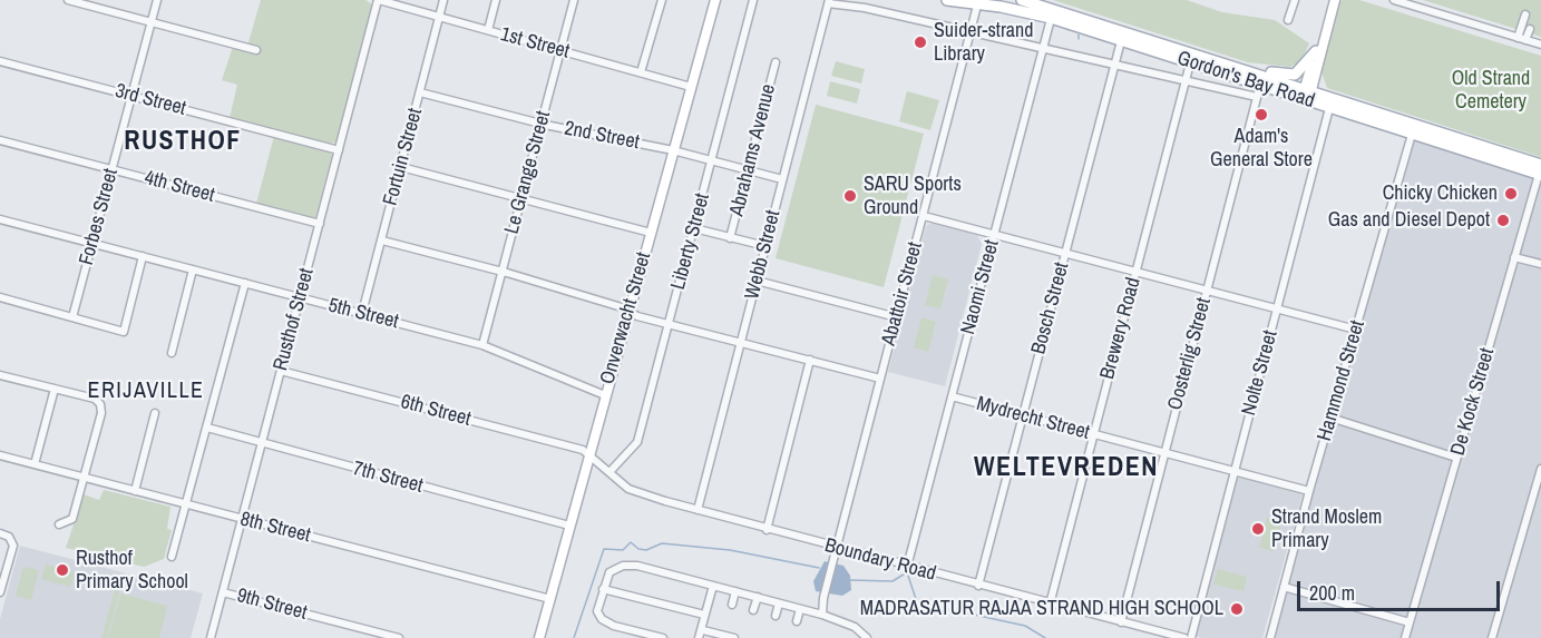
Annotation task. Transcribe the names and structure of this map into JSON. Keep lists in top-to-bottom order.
{
  "streets": {
    "main road": ["Gordon's Bay Road"],
    "street": [
      "1st Street",
      "3rd Street",
      "2nd Street",
      "Abrahams Avenue",
      "Fortuin Street",
      "Le Grange Street",
      "4th Street",
      "Forbes Street",
      "Liberty Street",
      "Webb Street",
      "Naomi Street",
      "Abattoir Street",
      "Bosch Street",
      "5th Street",
      "Onverwacht Street",
      "Rusthof Street",
      "Brewery Road",
      "Oosterlig Street",
      "Nolte Street",
      "Hammond Street",
      "De Kock Street",
      "6th Street",
      "Mydrecht Street",
      "7th Street",
      "8th Street",
      "Boundary Road",
      "9th Street"
    ]
  },
  "crossings": [
    ["1st Street", "Fortuin Street"],
    ["1st Street", "Le Grange Street"],
    ["1st Street", "Onverwacht Street"],
    ["1st Street", "Rusthof Street"],
    ["Gordon's Bay Road", "Naomi Street"],
    ["Gordon's Bay Road", "Abattoir Street"],
    ["Gordon's Bay Road", "Bosch Street"],
    ["Gordon's Bay Road", "Brewery Road"],
    ["Gordon's Bay Road", "Oosterlig Street"],
    ["Gordon's Bay Road", "Nolte Street"],
    ["Gordon's Bay Road", "Hammond Street"],
    ["Gordon's Bay Road", "De Kock Street"],
    ["3rd Street", "Forbes Street"],
    ["3rd Street", "Rusthof Street"],
    ["2nd Street", "Abrahams Avenue"],
    ["2nd Street", "Fortuin Street"],
    ["2nd Street", "Le Grange Street"],
    ["2nd Street", "Liberty Street"],
    ["2nd Street", "Webb Street"],
    ["2nd Street", "Onverwacht Street"],
    ["Fortuin Street", "5th Street"],
    ["Le Grange Street", "5th Street"],
    ["4th Street", "Forbes Street"],
    ["4th Street", "Rusthof Street"],
    ["Forbes Street", "5th Street"],
    ["Liberty Street", "Boundary Road"],
    ["Webb Street", "Boundary Road"],
    ["Naomi Street", "Mydrecht Street"],
    ["Naomi Street", "Boundary Road"],
    ["Abattoir Street", "Boundary Road"],
    ["Bosch Street", "Mydrecht Street"],
    ["Bosch Street", "Boundary Road"],
    ["5th Street", "Onverwacht Street"],
    ["5th Street", "Rusthof Street"],
    ["Onverwacht Street", "6th Street"],
    ["Onverwacht Street", "7th Street"],
    ["Onverwacht Street", "8th Street"],
    ["Onverwacht Street", "Boundary Road"],
    ["Rusthof Street", "6th Street"],
    ["Rusthof Street", "7th Street"],
    ["Rusthof Street", "8th Street"],
    ["Rusthof Street", "9th Street"],
    ["Brewery Road", "Mydrecht Street"],
    ["Brewery Road", "Boundary Road"],
    ["Oosterlig Street", "Mydrecht Street"],
    ["Oosterlig Street", "Boundary Road"],
    ["Nolte Street", "Mydrecht Street"],
    ["Hammond Street", "Mydrecht Street"],
    ["6th Street", "Boundary Road"]
  ],
  "districts": ["RUSTHOF", "ERIJAVILLE", "WELTEVREDEN"],
  "parks": ["Old Strand Cemetery"],
  "places": [
    "Suider-strand Library",
    "Adam's General Store",
    "Chicky Chicken",
    "SARU Sports Ground",
    "Gas and Diesel Depot",
    "Strand Moslem Primary",
    "Rusthof Primary School",
    "MADRASATUR RAJAA STRAND HIGH SCHOOL"
  ],
  "scale_bar": "200 m"
}
